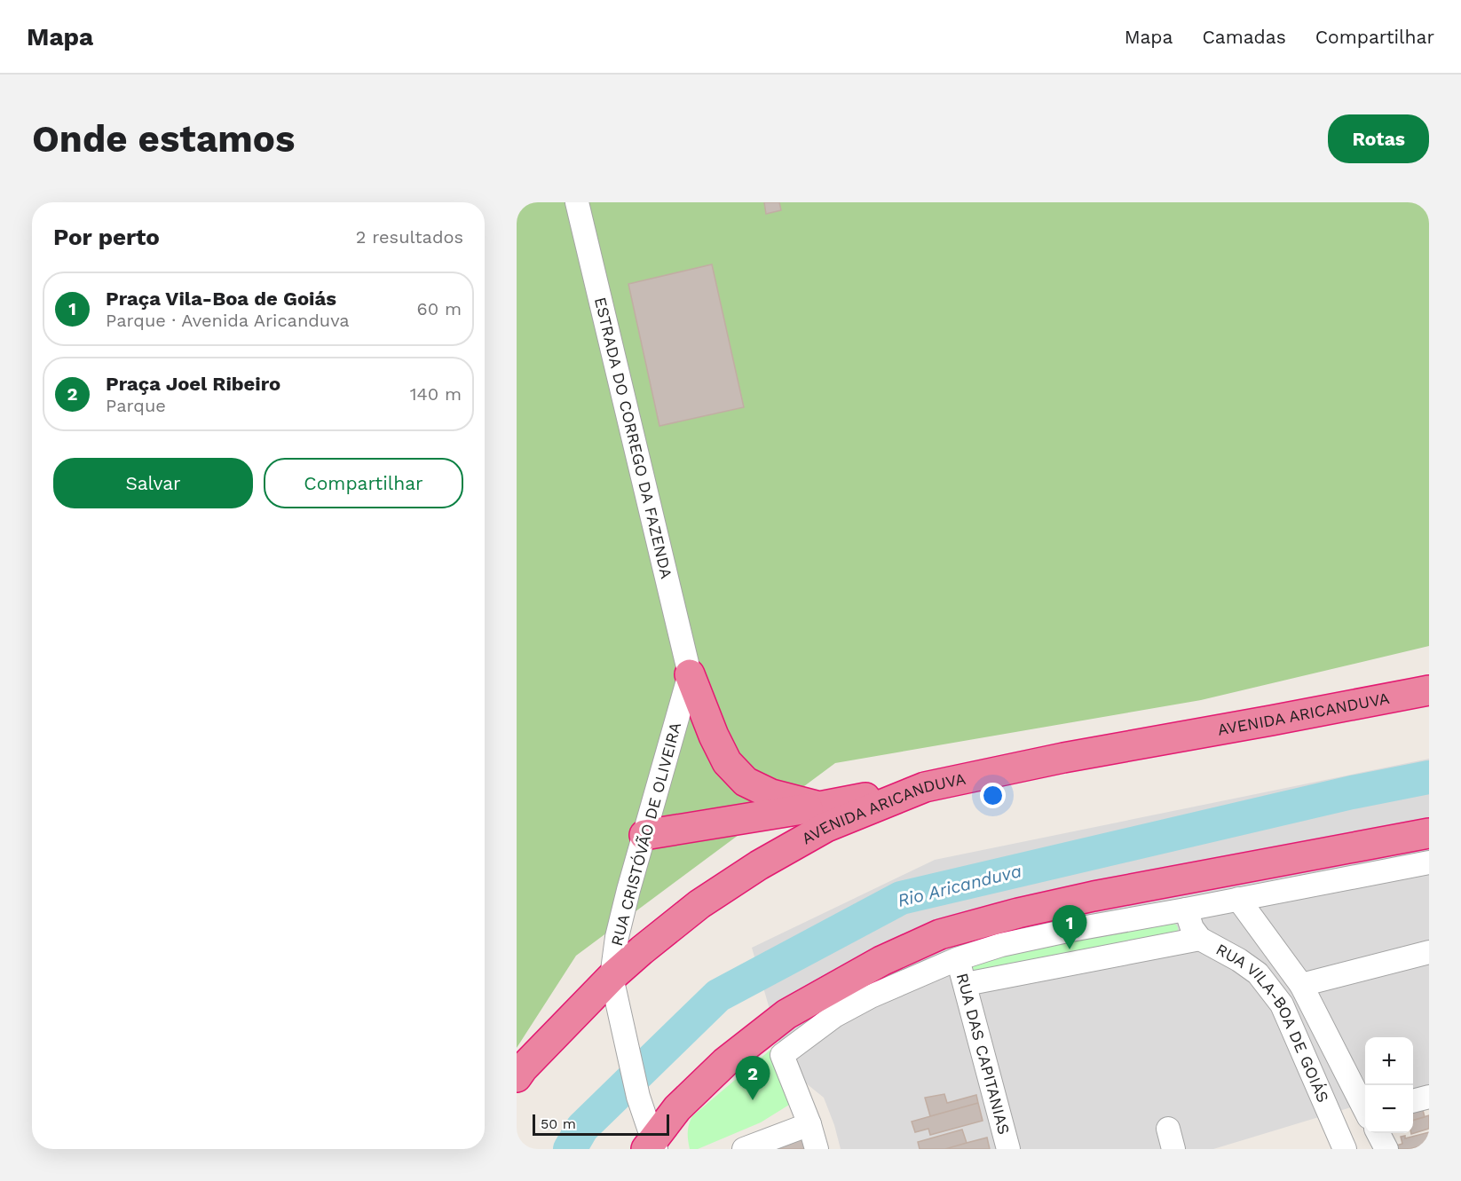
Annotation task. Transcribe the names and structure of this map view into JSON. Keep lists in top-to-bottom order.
{
  "streets": {
    "highway": ["AVENIDA ARICANDUVA"],
    "street": [
      "ESTRADA DO CORREGO DA FAZENDA",
      "RUA CRISTÓVÃO DE OLIVEIRA",
      "RUA VILA-BOA DE GOIÁS",
      "RUA DAS CAPITANIAS"
    ]
  },
  "crossings": [
    ["ESTRADA DO CORREGO DA FAZENDA", "RUA CRISTÓVÃO DE OLIVEIRA"],
    ["AVENIDA ARICANDUVA", "RUA CRISTÓVÃO DE OLIVEIRA"]
  ],
  "water": ["Rio Aricanduva"],
  "scale_bar": "50 m",
  "page": {
    "header": "Mapa",
    "nav": ["Mapa", "Camadas", "Compartilhar"],
    "buttons": [
      "Rotas",
      ["Salvar", "Compartilhar"]
    ],
    "title": "Onde estamos",
    "heading": ["Por perto", "2 resultados"],
    "list": [
      {
        "mark": "1",
        "name": "Praça Vila-Boa de Goiás",
        "note": "Parque · Avenida Aricanduva",
        "value": "60 m"
      },
      {
        "mark": "2",
        "name": "Praça Joel Ribeiro",
        "note": "Parque",
        "value": "140 m"
      }
    ],
    "pins": ["1", "2"],
    "map_buttons": ["+", "−"],
    "scale": "50 m"
  }
}
